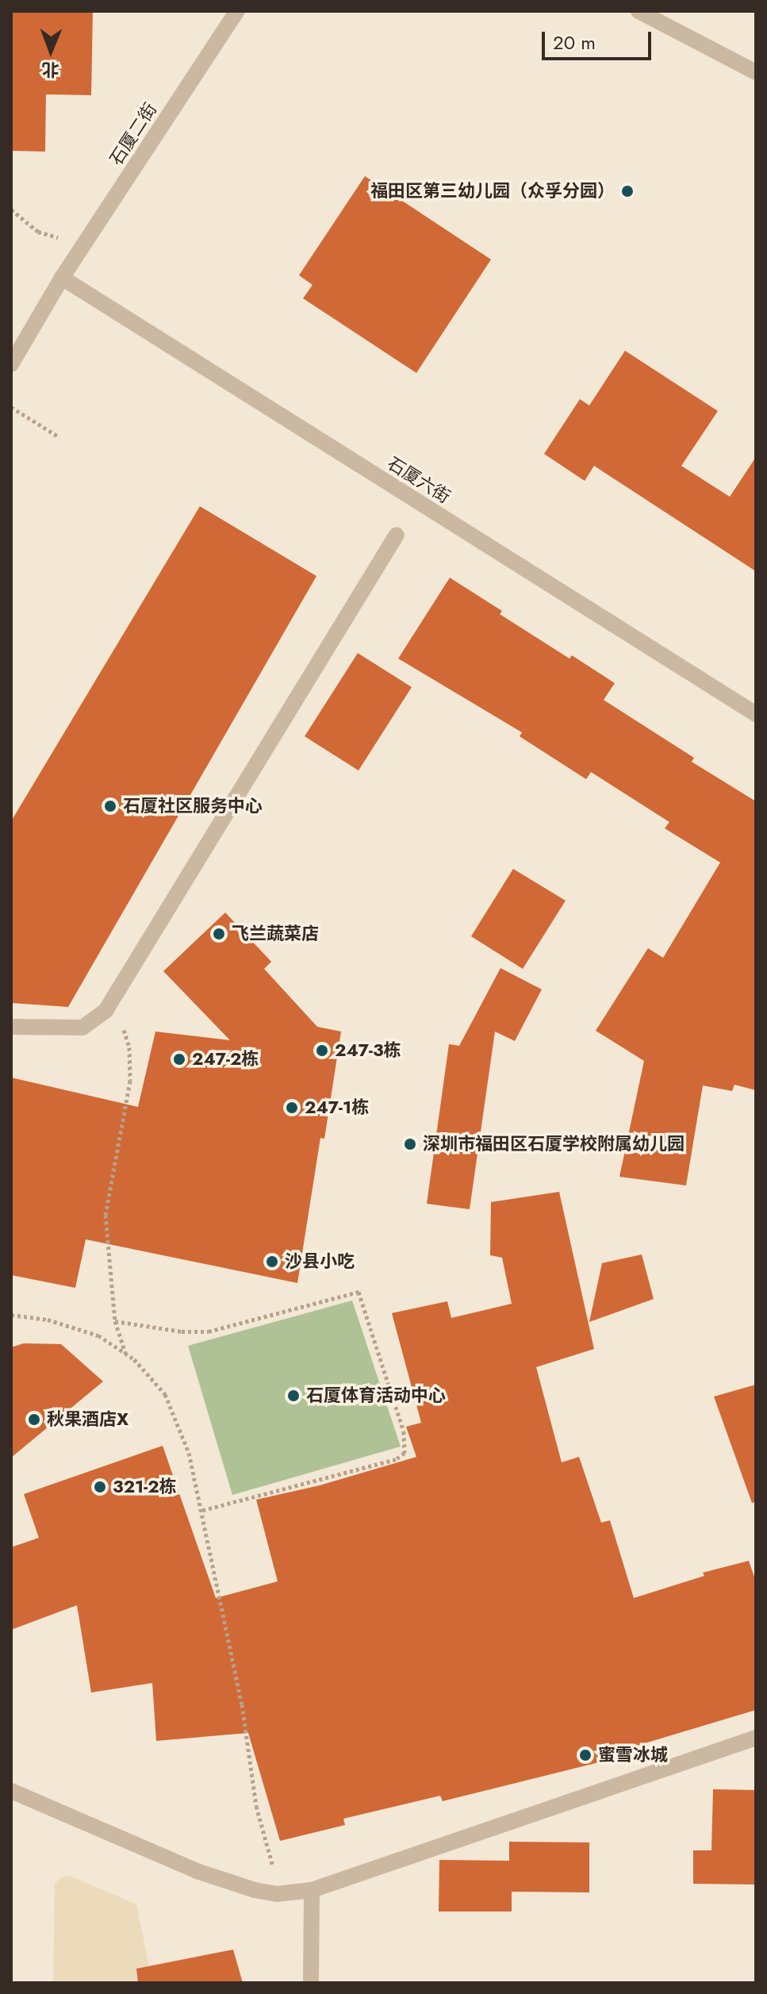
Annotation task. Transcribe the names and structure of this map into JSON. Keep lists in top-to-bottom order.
{
  "streets": {
    "street": ["石厦二街", "石厦六街"]
  },
  "crossings": [
    ["石厦二街", "石厦六街"]
  ],
  "places": [
    "福田区第三幼儿园（众孚分园）",
    "石厦社区服务中心",
    "飞兰蔬菜店",
    "247-3栋",
    "247-2栋",
    "247-1栋",
    "深圳市福田区石厦学校附属幼儿园",
    "沙县小吃",
    "石厦体育活动中心",
    "秋果酒店X",
    "321-2栋",
    "蜜雪冰城"
  ],
  "scale_bar": "20 m",
  "north": "bottom"
}
